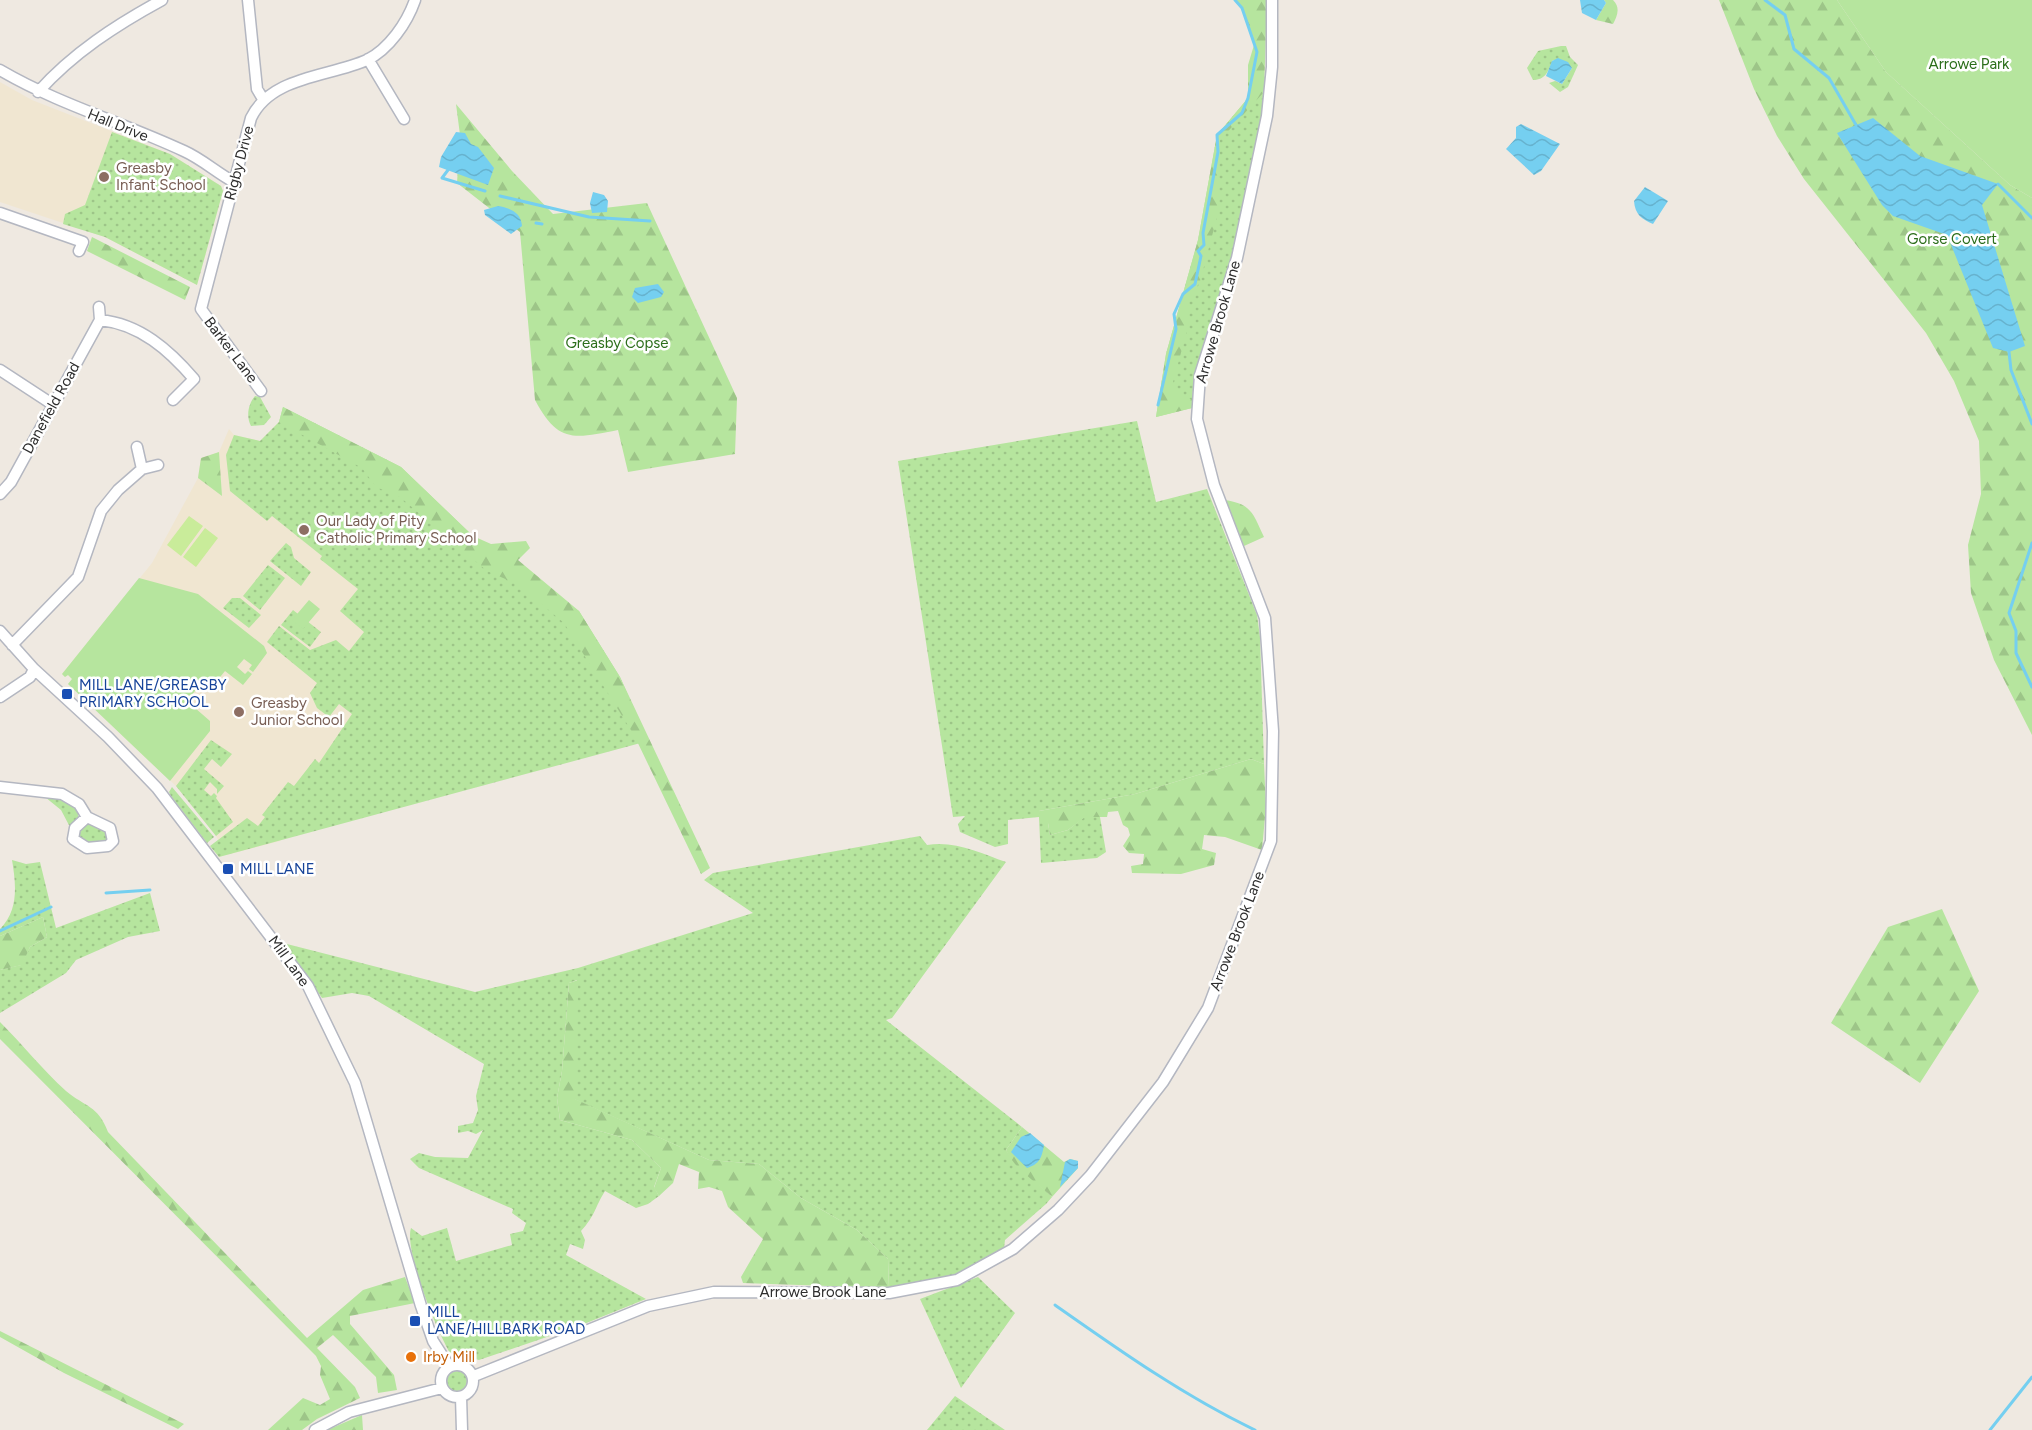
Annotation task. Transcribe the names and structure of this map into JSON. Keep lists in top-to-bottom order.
{
  "streets": {
    "street": [
      "Hall Drive",
      "Rigby Drive",
      "Arrowe Brook Lane",
      "Barker Lane",
      "Danefield Road",
      "Mill Lane"
    ]
  },
  "crossings": [
    ["Hall Drive", "Rigby Drive"],
    ["Rigby Drive", "Barker Lane"],
    ["Arrowe Brook Lane", "Mill Lane"]
  ],
  "parks": ["Arrowe Park", "Gorse Covert", "Greasby Copse"],
  "places": {
    "other": [
      "Greasby Infant School",
      "Our Lady of Pity Catholic Primary School",
      "Greasby Junior School",
      "Irby Mill"
    ],
    "transit": ["MILL LANE/GREASBY PRIMARY SCHOOL", "MILL LANE", "MILL LANE/HILLBARK ROAD"]
  }
}
